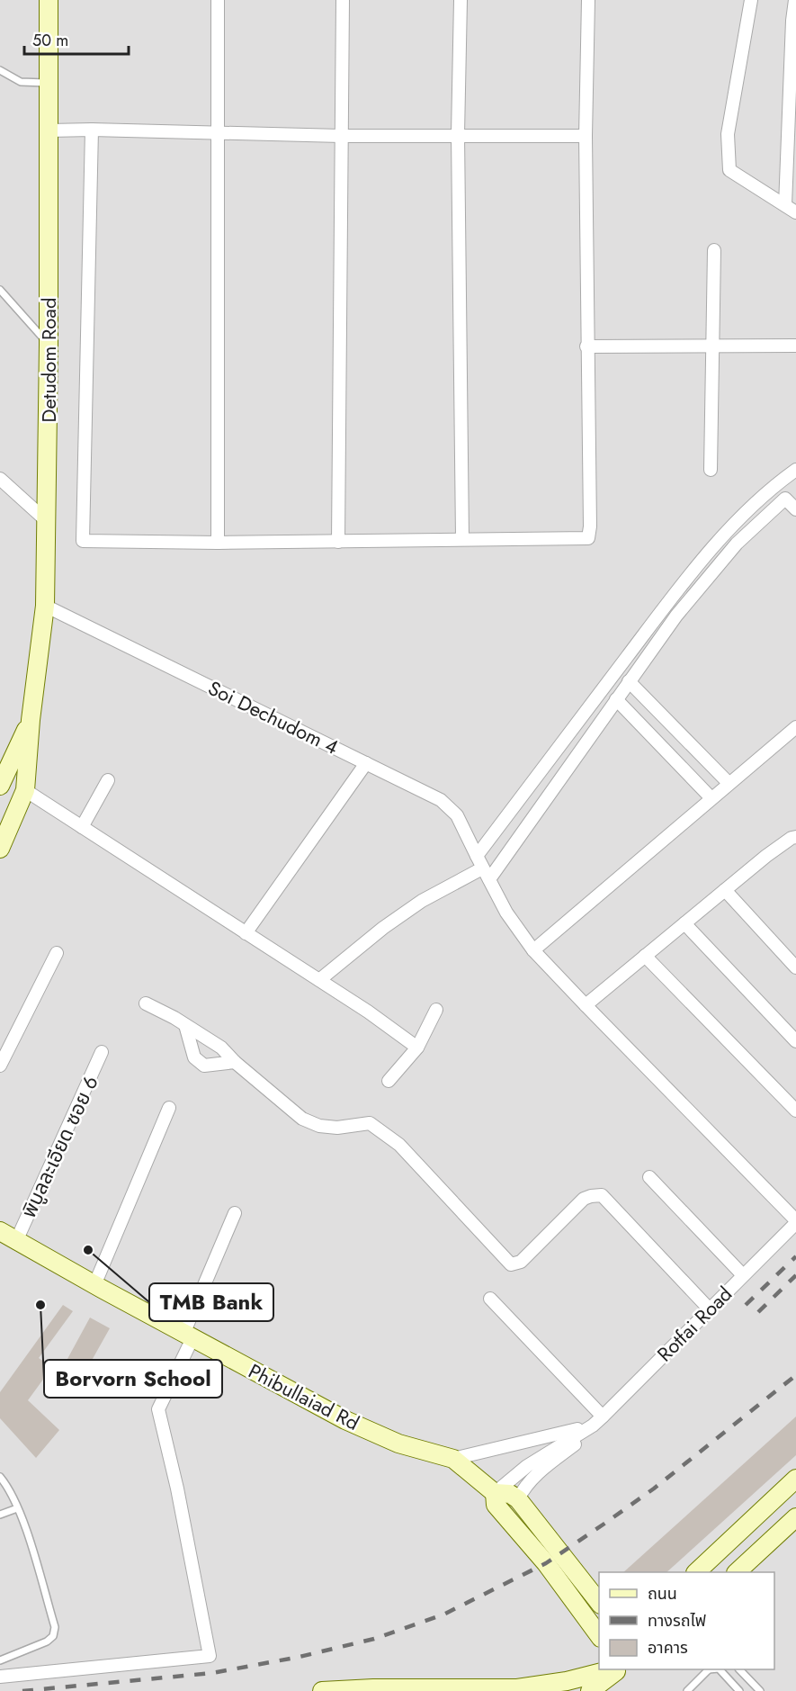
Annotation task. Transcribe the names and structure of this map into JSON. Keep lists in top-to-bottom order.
{
  "streets": {
    "main road": ["Detudom Road", "Phibullaiad Rd"],
    "street": ["Soi Dechudom 4", "พิบูลละเอียด ซอย 6", "Rotfai Road"]
  },
  "crossings": [
    ["Detudom Road", "Soi Dechudom 4"],
    ["Soi Dechudom 4", "Rotfai Road"],
    ["พิบูลละเอียด ซอย 6", "Phibullaiad Rd"],
    ["Rotfai Road", "Phibullaiad Rd"]
  ],
  "places": ["TMB Bank", "Borvorn School"],
  "legend": ["ถนน", "ทางรถไฟ", "อาคาร"],
  "scale_bar": "50 m"
}
